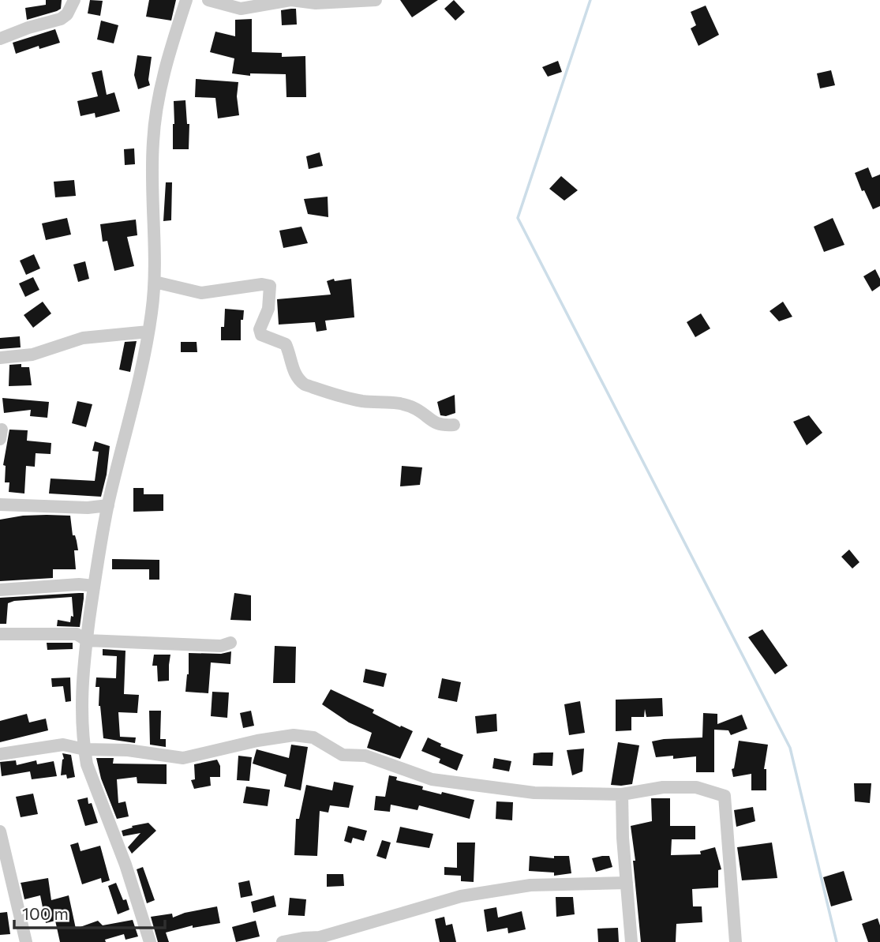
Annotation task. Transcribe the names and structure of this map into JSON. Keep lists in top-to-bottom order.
{
  "scale_bar": "100 m"
}
